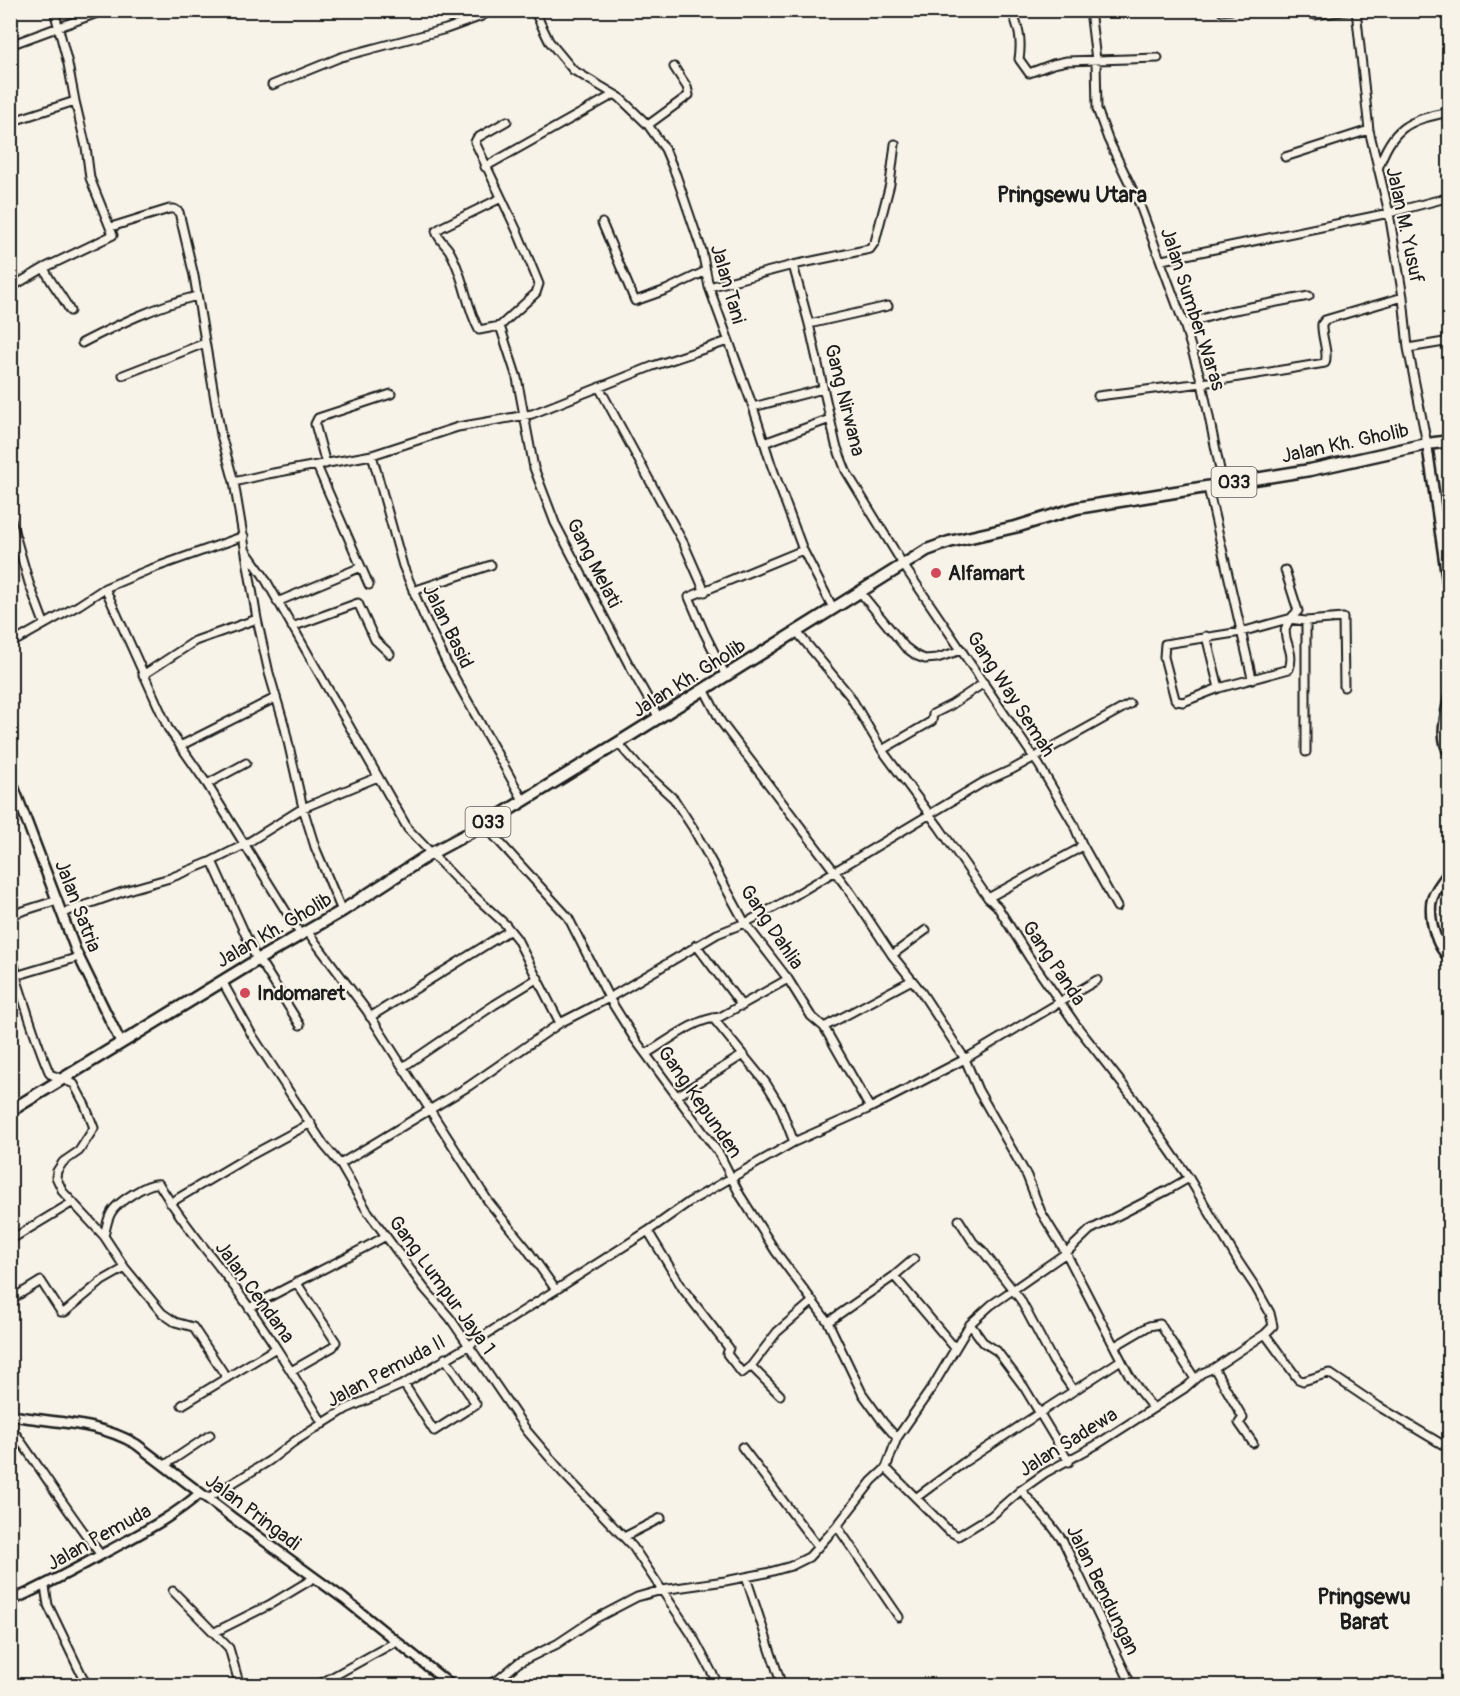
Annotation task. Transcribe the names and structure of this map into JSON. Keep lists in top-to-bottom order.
{
  "streets": {
    "main road": ["Jalan Kh. Gholib", "033"],
    "street": [
      "Jalan M. Yusuf",
      "Jalan Tani",
      "Jalan Sumber Waras",
      "Gang Nirwana",
      "Gang Melati",
      "Jalan Basid",
      "Gang Way Semah",
      "Jalan Satria",
      "Gang Dahlia",
      "Gang Panda",
      "Gang Kepunden",
      "Gang Lumpur Jaya 1",
      "Jalan Cendana",
      "Jalan Pemuda II",
      "Jalan Sadewa",
      "Jalan Pringadi",
      "Jalan Pemuda",
      "Jalan Bendungan"
    ]
  },
  "crossings": [
    ["Jalan M. Yusuf", "Jalan Kh. Gholib"],
    ["Jalan Tani", "Jalan Kh. Gholib"],
    ["Jalan Sumber Waras", "Jalan Kh. Gholib"],
    ["Gang Nirwana", "Jalan Kh. Gholib"],
    ["Gang Nirwana", "Gang Way Semah"],
    ["Jalan Kh. Gholib", "Gang Melati"],
    ["Jalan Kh. Gholib", "Jalan Basid"],
    ["Jalan Kh. Gholib", "Gang Way Semah"],
    ["Jalan Kh. Gholib", "Jalan Satria"],
    ["Jalan Kh. Gholib", "Gang Dahlia"],
    ["Jalan Kh. Gholib", "Gang Panda"],
    ["Jalan Kh. Gholib", "Gang Kepunden"],
    ["Jalan Kh. Gholib", "Gang Lumpur Jaya 1"],
    ["Gang Dahlia", "Jalan Pemuda II"],
    ["Gang Panda", "Jalan Pemuda II"],
    ["Gang Panda", "Jalan Sadewa"],
    ["Gang Kepunden", "Jalan Pemuda II"],
    ["Gang Lumpur Jaya 1", "Jalan Pemuda II"],
    ["Jalan Cendana", "Jalan Pemuda II"],
    ["Jalan Pemuda II", "Jalan Pringadi"],
    ["Jalan Sadewa", "Jalan Bendungan"],
    ["Jalan Pringadi", "Jalan Pemuda"]
  ],
  "districts": ["Pringsewu Utara", "Pringsewu Barat"],
  "places": ["Alfamart", "Indomaret"]
}
